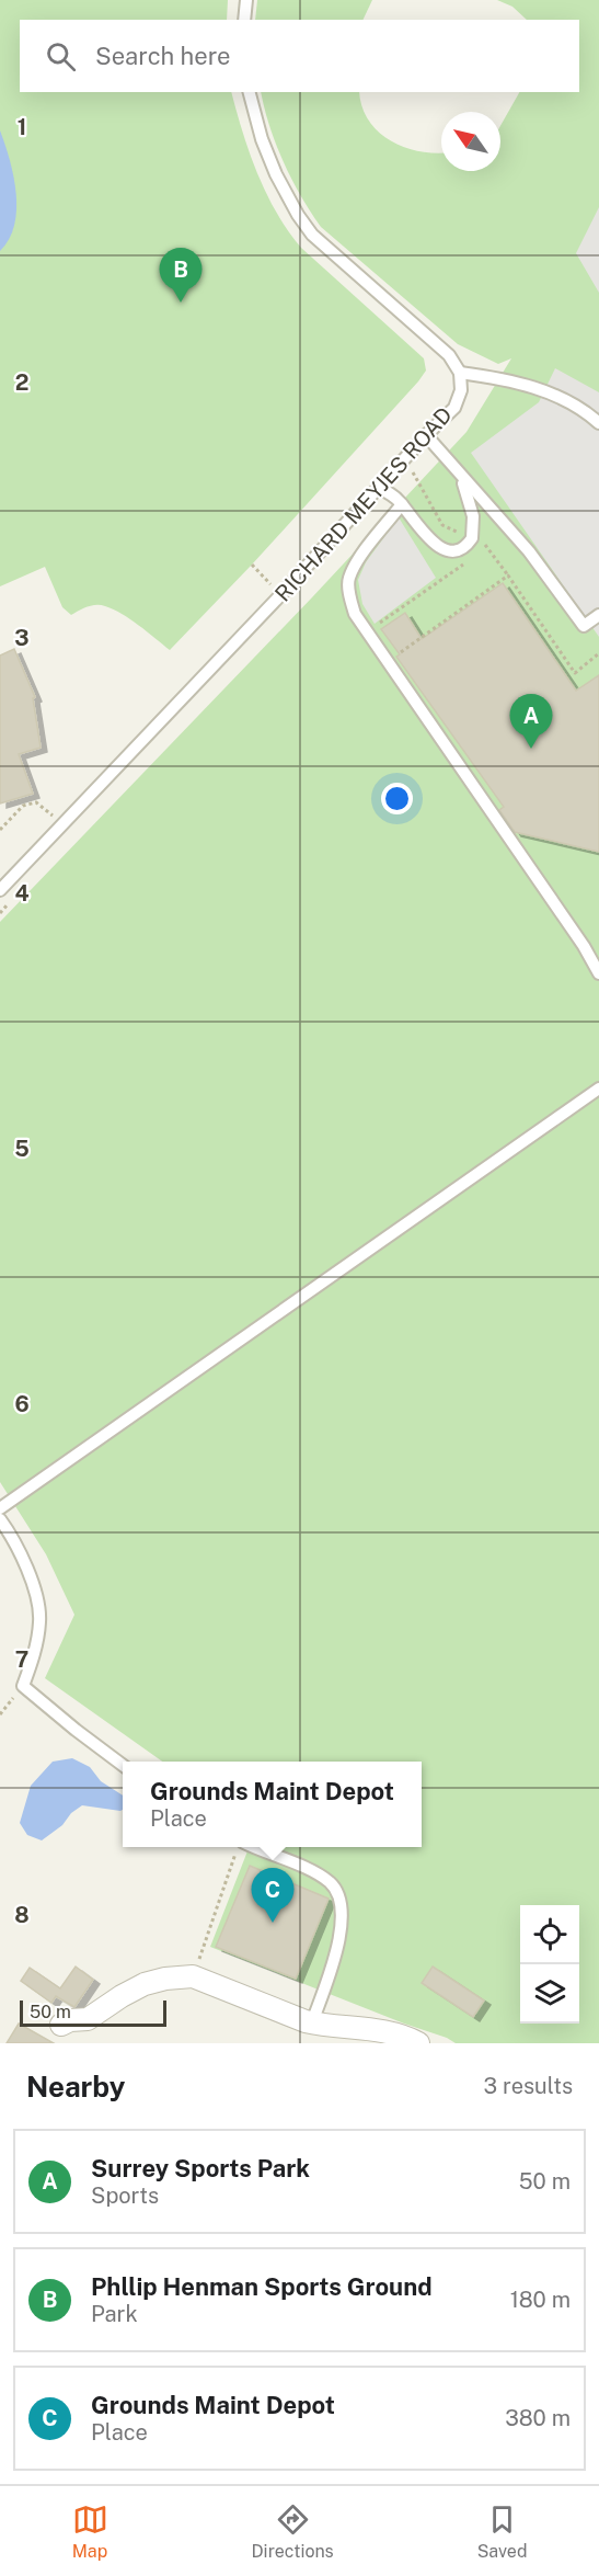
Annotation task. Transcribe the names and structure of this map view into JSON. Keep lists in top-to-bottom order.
{
  "streets": {
    "lane": ["RICHARD MEYJES ROAD"]
  },
  "scale_bar": "50 m",
  "north": "top left",
  "page": {
    "search": "Search here",
    "pins": ["B", "A", "C"],
    "popup": ["Grounds Maint Depot", "Place"],
    "scale": "50 m",
    "heading": ["Nearby", "3 results"],
    "list": [
      {
        "mark": "A",
        "name": "Surrey Sports Park",
        "note": "Sports",
        "value": "50 m"
      },
      {
        "mark": "B",
        "name": "Phllip Henman Sports Ground",
        "note": "Park",
        "value": "180 m"
      },
      {
        "mark": "C",
        "name": "Grounds Maint Depot",
        "note": "Place",
        "value": "380 m"
      }
    ],
    "nav": ["Map", "Directions", "Saved"]
  },
  "grid": {
    "rows": [
      "1",
      "2",
      "3",
      "4",
      "5",
      "6",
      "7",
      "8"
    ]
  }
}
